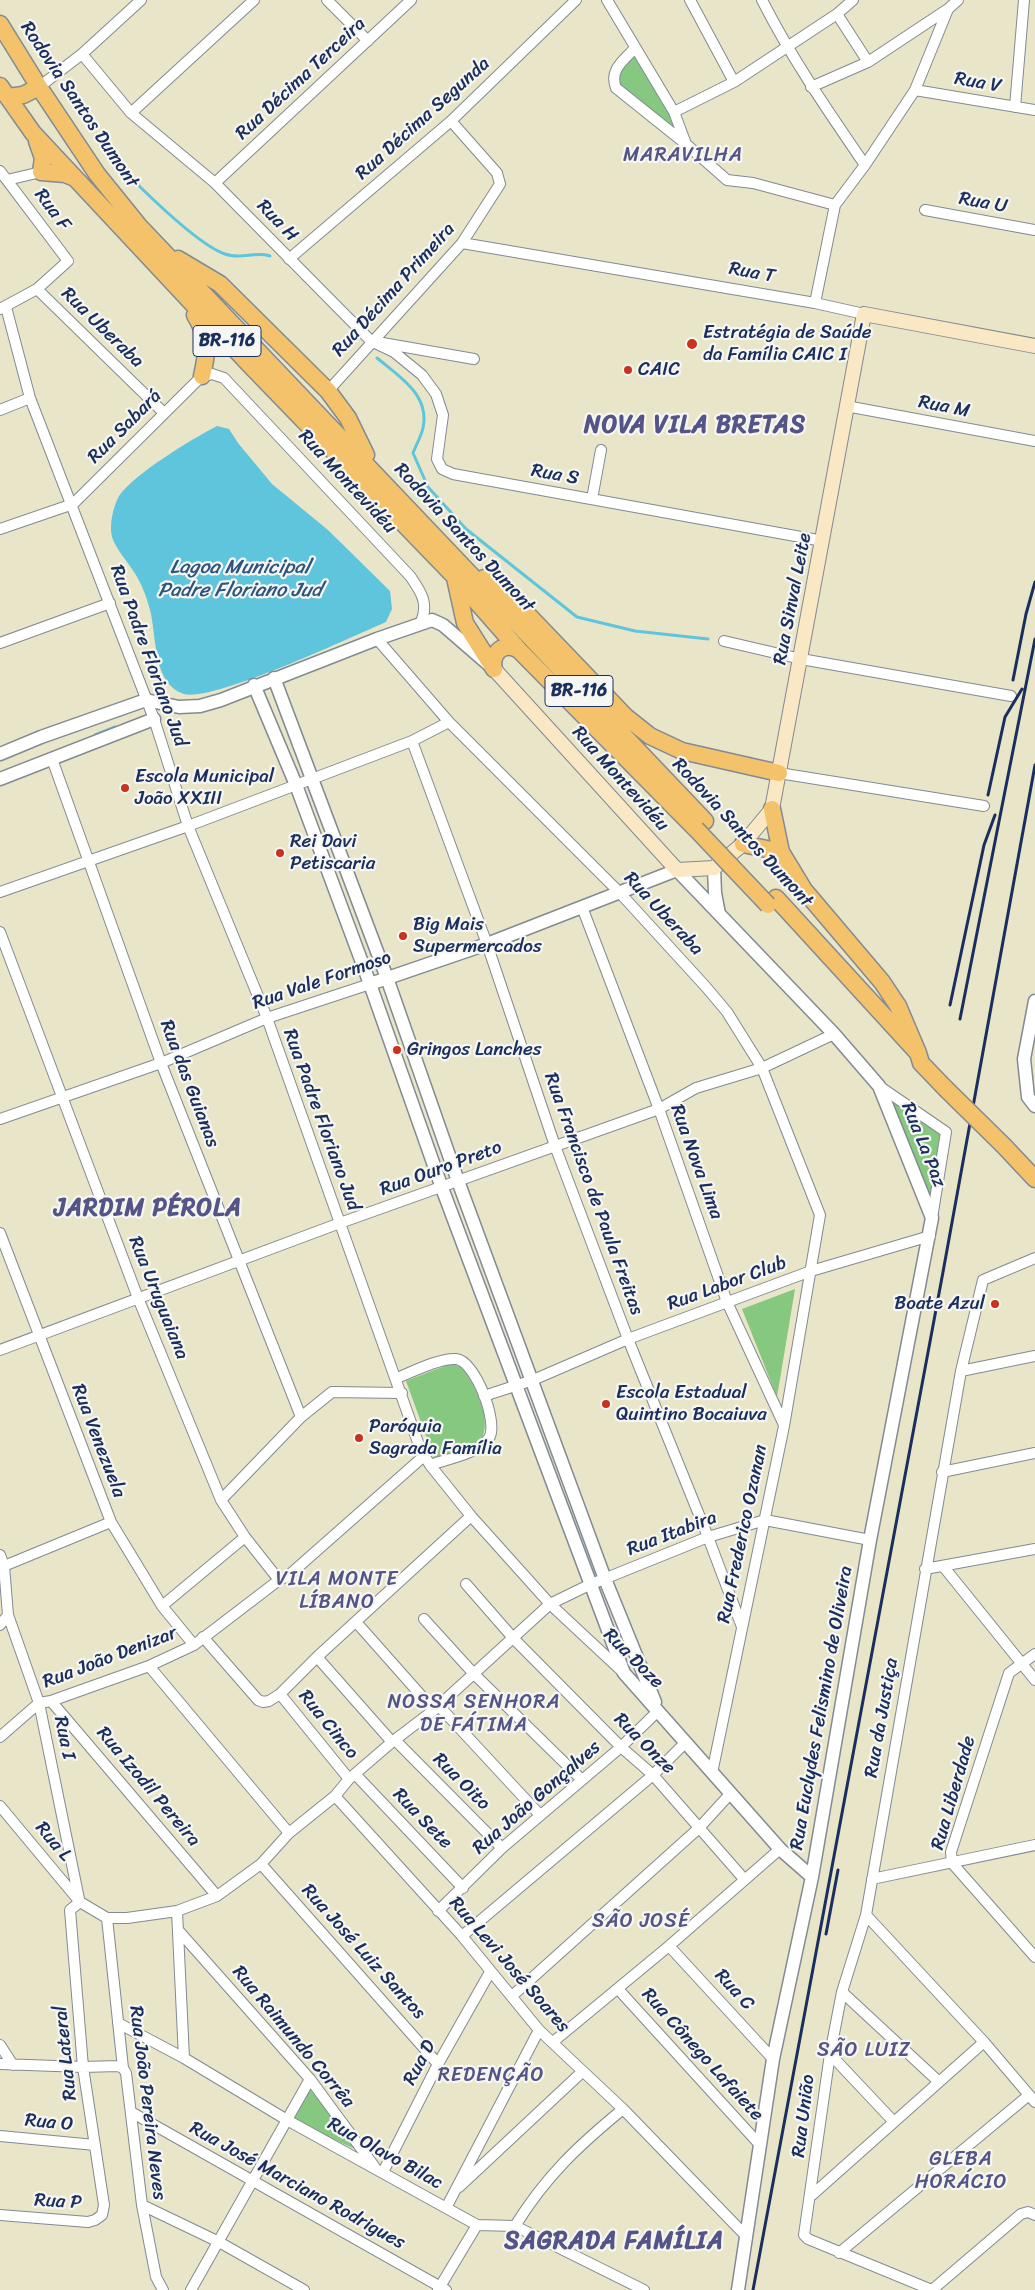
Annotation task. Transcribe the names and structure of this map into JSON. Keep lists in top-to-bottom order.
{
  "streets": {
    "highway": ["Rodovia Santos Dumont", "BR-116"],
    "main road": [
      "Rua T",
      "Rua Montevidéu",
      "Rua Sinval Leite",
      "Rua Vale Formoso"
    ],
    "street": [
      "Rua Décima Terceira",
      "Rua V",
      "Rua Décima Segunda",
      "Rua U",
      "Rua F",
      "Rua H",
      "Rua Décima Primeira",
      "Rua Uberaba",
      "Rua M",
      "Rua Sabará",
      "Rua S",
      "Rua Padre Floriano Jud",
      "Rua das Guianas",
      "Rua La Paz",
      "Rua Nova Lima",
      "Rua Ouro Preto",
      "Rua Francisco de Paula Freitas",
      "Rua Labor Club",
      "Rua Uruguaiana",
      "Rua Venezuela",
      "Rua Itabira",
      "Rua Frederico Ozanan",
      "Rua João Denizar",
      "Rua Doze",
      "Rua Euclydes Felismino de Oliveira",
      "Rua da Justiça",
      "Rua Cinco",
      "Rua I",
      "Rua Onze",
      "Rua Oito",
      "Rua Izodil Pereira",
      "Rua Liberdade",
      "Rua João Gonçalves",
      "Rua Sete",
      "Rua L",
      "Rua José Luiz Santos",
      "Rua Levi José Soares",
      "Rua C",
      "Rua Raimundo Corrêa",
      "Rua Lateral",
      "Rua Cônego Lafaiete",
      "Rua D",
      "Rua João Pereira Neves",
      "Rua União",
      "Rua O",
      "Rua Olavo Bilac",
      "Rua José Marciano Rodrigues",
      "Rua P"
    ]
  },
  "crossings": [
    ["Rua Décima Terceira", "Rua H"],
    ["Rua Décima Segunda", "Rua H"],
    ["Rua Décima Segunda", "Rua Décima Primeira"],
    ["Rua F", "Rua Uberaba"],
    ["Rua H", "Rua Décima Primeira"],
    ["Rua H", "Rua S"],
    ["Rua T", "Rua Décima Primeira"],
    ["Rua T", "Rua Sinval Leite"],
    ["Rua Décima Primeira", "Rua S"],
    ["Rua Uberaba", "Rua Sabará"],
    ["Rua Uberaba", "Rua Vale Formoso"],
    ["Rua Uberaba", "Rua Ouro Preto"],
    ["Rua Uberaba", "Rua Labor Club"],
    ["Rua Uberaba", "Rua Frederico Ozanan"],
    ["Rua M", "Rua Sinval Leite"],
    ["Rua Sabará", "Rua Montevidéu"],
    ["Rua Sabará", "Rua Padre Floriano Jud"],
    ["Rua S", "Rua Sinval Leite"],
    ["Rua Montevidéu", "Rua Vale Formoso"],
    ["Rua Montevidéu", "Rua La Paz"],
    ["Rua Montevidéu", "Rua Ouro Preto"],
    ["Rua Montevidéu", "Rua Euclydes Felismino de Oliveira"],
    ["Rua Sinval Leite", "Rua Vale Formoso"],
    ["Rua Padre Floriano Jud", "Rua Vale Formoso"],
    ["Rua Padre Floriano Jud", "Rua Ouro Preto"],
    ["Rua Padre Floriano Jud", "Rua Labor Club"],
    ["Rua Padre Floriano Jud", "Rua João Denizar"],
    ["Rua Padre Floriano Jud", "Rua Doze"],
    ["Rua Vale Formoso", "Rua das Guianas"],
    ["Rua Vale Formoso", "Rua Nova Lima"],
    ["Rua Vale Formoso", "Rua Francisco de Paula Freitas"],
    ["Rua Vale Formoso", "Rua Uruguaiana"],
    ["Rua das Guianas", "Rua Ouro Preto"],
    ["Rua La Paz", "Rua Euclydes Felismino de Oliveira"],
    ["Rua Nova Lima", "Rua Ouro Preto"],
    ["Rua Nova Lima", "Rua Labor Club"],
    ["Rua Nova Lima", "Rua Frederico Ozanan"],
    ["Rua Ouro Preto", "Rua Francisco de Paula Freitas"],
    ["Rua Ouro Preto", "Rua Uruguaiana"],
    ["Rua Ouro Preto", "Rua Venezuela"],
    ["Rua Francisco de Paula Freitas", "Rua Labor Club"],
    ["Rua Francisco de Paula Freitas", "Rua Itabira"],
    ["Rua Francisco de Paula Freitas", "Rua Frederico Ozanan"],
    ["Rua Labor Club", "Rua Frederico Ozanan"],
    ["Rua Labor Club", "Rua João Denizar"],
    ["Rua Labor Club", "Rua Doze"],
    ["Rua Labor Club", "Rua Euclydes Felismino de Oliveira"],
    ["Rua Uruguaiana", "Rua João Denizar"],
    ["Rua Venezuela", "Rua João Denizar"],
    ["Rua Itabira", "Rua Frederico Ozanan"],
    ["Rua Itabira", "Rua Doze"],
    ["Rua Itabira", "Rua Euclydes Felismino de Oliveira"],
    ["Rua Itabira", "Rua Cinco"],
    ["Rua Itabira", "Rua Onze"],
    ["Rua Itabira", "Rua Oito"],
    ["Rua Itabira", "Rua Izodil Pereira"],
    ["Rua Itabira", "Rua Sete"],
    ["Rua Itabira", "Rua L"],
    ["Rua Itabira", "Rua José Luiz Santos"],
    ["Rua Itabira", "Rua Levi José Soares"],
    ["Rua Itabira", "Rua João Pereira Neves"],
    ["Rua Frederico Ozanan", "Rua Doze"],
    ["Rua João Denizar", "Rua Doze"],
    ["Rua João Denizar", "Rua I"],
    ["Rua João Denizar", "Rua Izodil Pereira"],
    ["Rua Doze", "Rua Euclydes Felismino de Oliveira"],
    ["Rua Doze", "Rua João Gonçalves"],
    ["Rua Euclydes Felismino de Oliveira", "Rua Levi José Soares"],
    ["Rua Euclydes Felismino de Oliveira", "Rua C"],
    ["Rua Euclydes Felismino de Oliveira", "Rua Cônego Lafaiete"],
    ["Rua da Justiça", "Rua União"],
    ["Rua Cinco", "Rua Sete"],
    ["Rua I", "Rua L"],
    ["Rua I", "Rua Lateral"],
    ["Rua Onze", "Rua João Gonçalves"],
    ["Rua Oito", "Rua João Gonçalves"],
    ["Rua João Gonçalves", "Rua Sete"],
    ["Rua João Gonçalves", "Rua Levi José Soares"],
    ["Rua L", "Rua Lateral"],
    ["Rua L", "Rua João Pereira Neves"],
    ["Rua José Luiz Santos", "Rua D"],
    ["Rua Levi José Soares", "Rua D"],
    ["Rua Raimundo Corrêa", "Rua D"],
    ["Rua Raimundo Corrêa", "Rua Olavo Bilac"],
    ["Rua Lateral", "Rua O"],
    ["Rua Lateral", "Rua P"],
    ["Rua D", "Rua Olavo Bilac"],
    ["Rua João Pereira Neves", "Rua Olavo Bilac"],
    ["Rua João Pereira Neves", "Rua José Marciano Rodrigues"]
  ],
  "districts": [
    "MARAVILHA",
    "NOVA VILA BRETAS",
    "JARDIM PÉROLA",
    "VILA MONTE LÍBANO",
    "NOSSA SENHORA DE FÁTIMA",
    "SÃO JOSÉ",
    "SÃO LUIZ",
    "REDENÇÃO",
    "GLEBA HORÁCIO",
    "SAGRADA FAMÍLIA"
  ],
  "water": ["Lagoa Municipal Padre Floriano Jud"],
  "places": [
    "Estratégia de Saúde da Família CAIC I",
    "CAIC",
    "Escola Municipal João XXIII",
    "Rei Davi Petiscaria",
    "Big Mais Supermercados",
    "Gringos Lanches",
    "Boate Azul",
    "Escola Estadual Quintino Bocaiuva",
    "Paróquia Sagrada Família"
  ]
}
